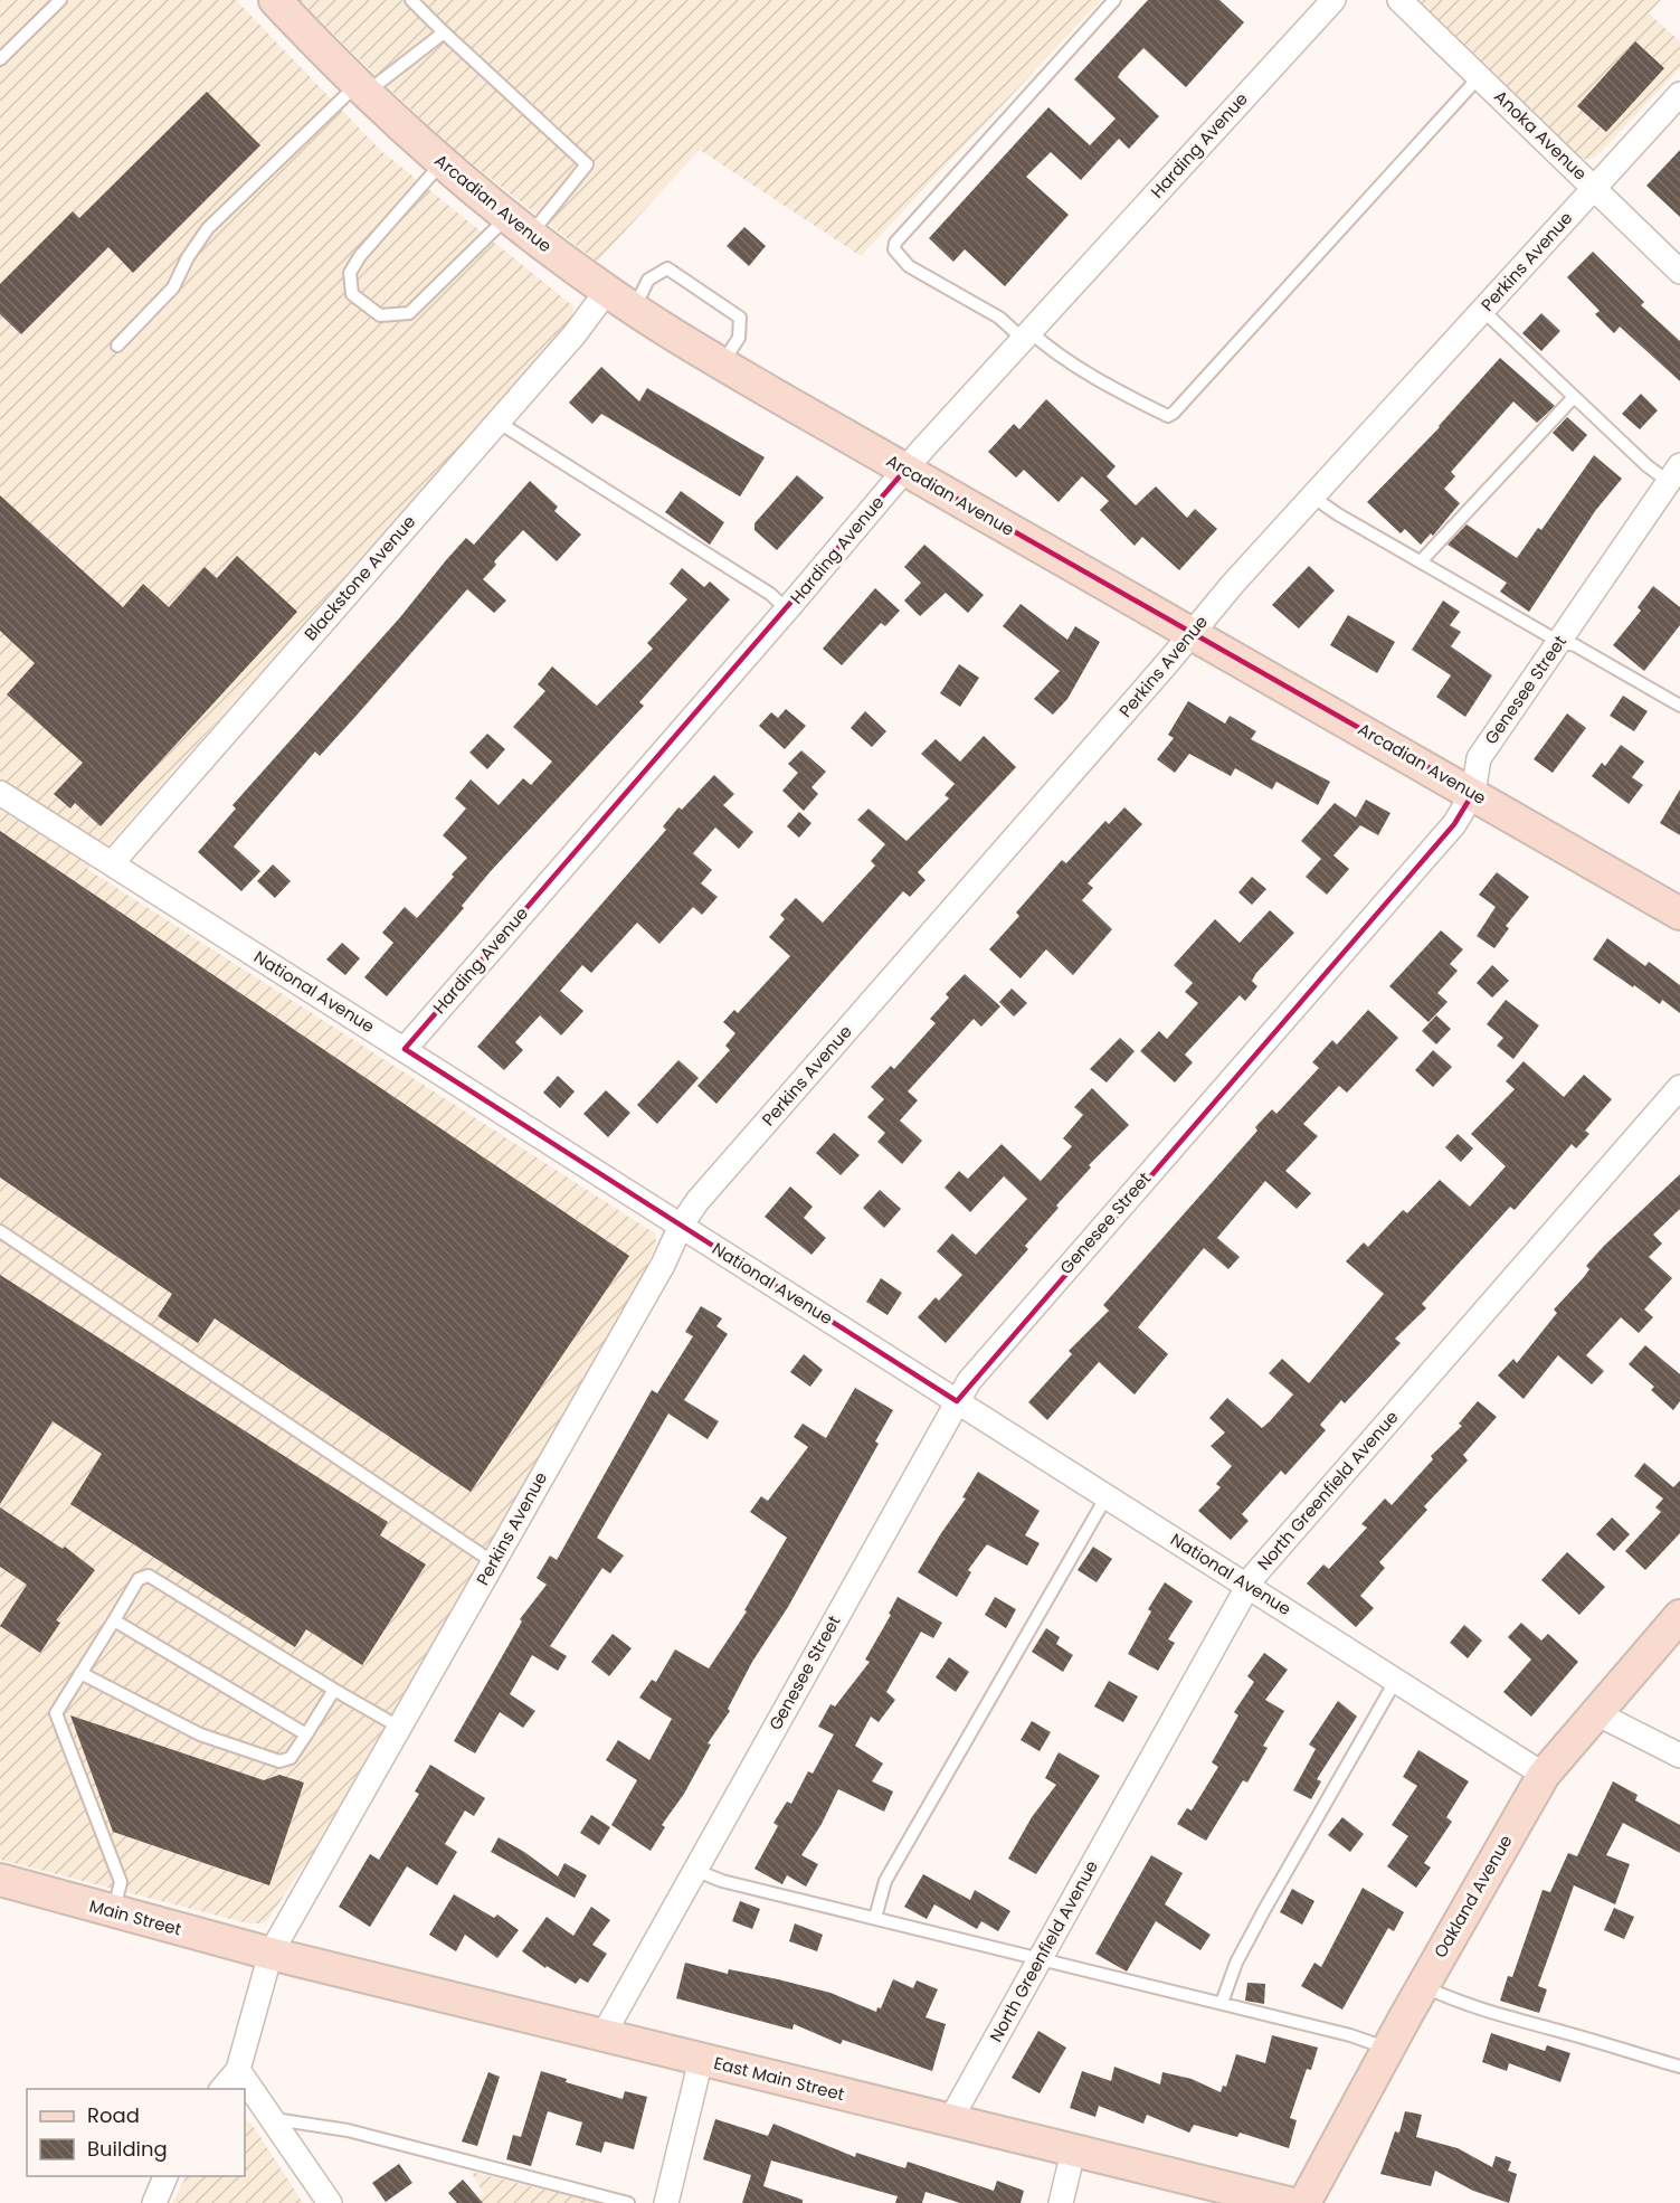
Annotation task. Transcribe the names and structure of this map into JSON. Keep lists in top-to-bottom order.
{
  "streets": {
    "main road": [
      "Arcadian Avenue",
      "Oakland Avenue",
      "Main Street",
      "East Main Street"
    ],
    "street": [
      "Anoka Avenue",
      "Harding Avenue",
      "Perkins Avenue",
      "Blackstone Avenue",
      "Genesee Street",
      "National Avenue",
      "North Greenfield Avenue"
    ]
  },
  "crossings": [
    ["Anoka Avenue", "Perkins Avenue"],
    ["Harding Avenue", "Arcadian Avenue"],
    ["Harding Avenue", "National Avenue"],
    ["Arcadian Avenue", "Perkins Avenue"],
    ["Arcadian Avenue", "Blackstone Avenue"],
    ["Arcadian Avenue", "Genesee Street"],
    ["Perkins Avenue", "National Avenue"],
    ["Perkins Avenue", "Main Street"],
    ["Perkins Avenue", "East Main Street"],
    ["Blackstone Avenue", "National Avenue"],
    ["Genesee Street", "National Avenue"],
    ["Genesee Street", "East Main Street"],
    ["National Avenue", "North Greenfield Avenue"],
    ["National Avenue", "Oakland Avenue"],
    ["North Greenfield Avenue", "East Main Street"],
    ["Main Street", "East Main Street"]
  ],
  "legend": ["Road", "Building"]
}
